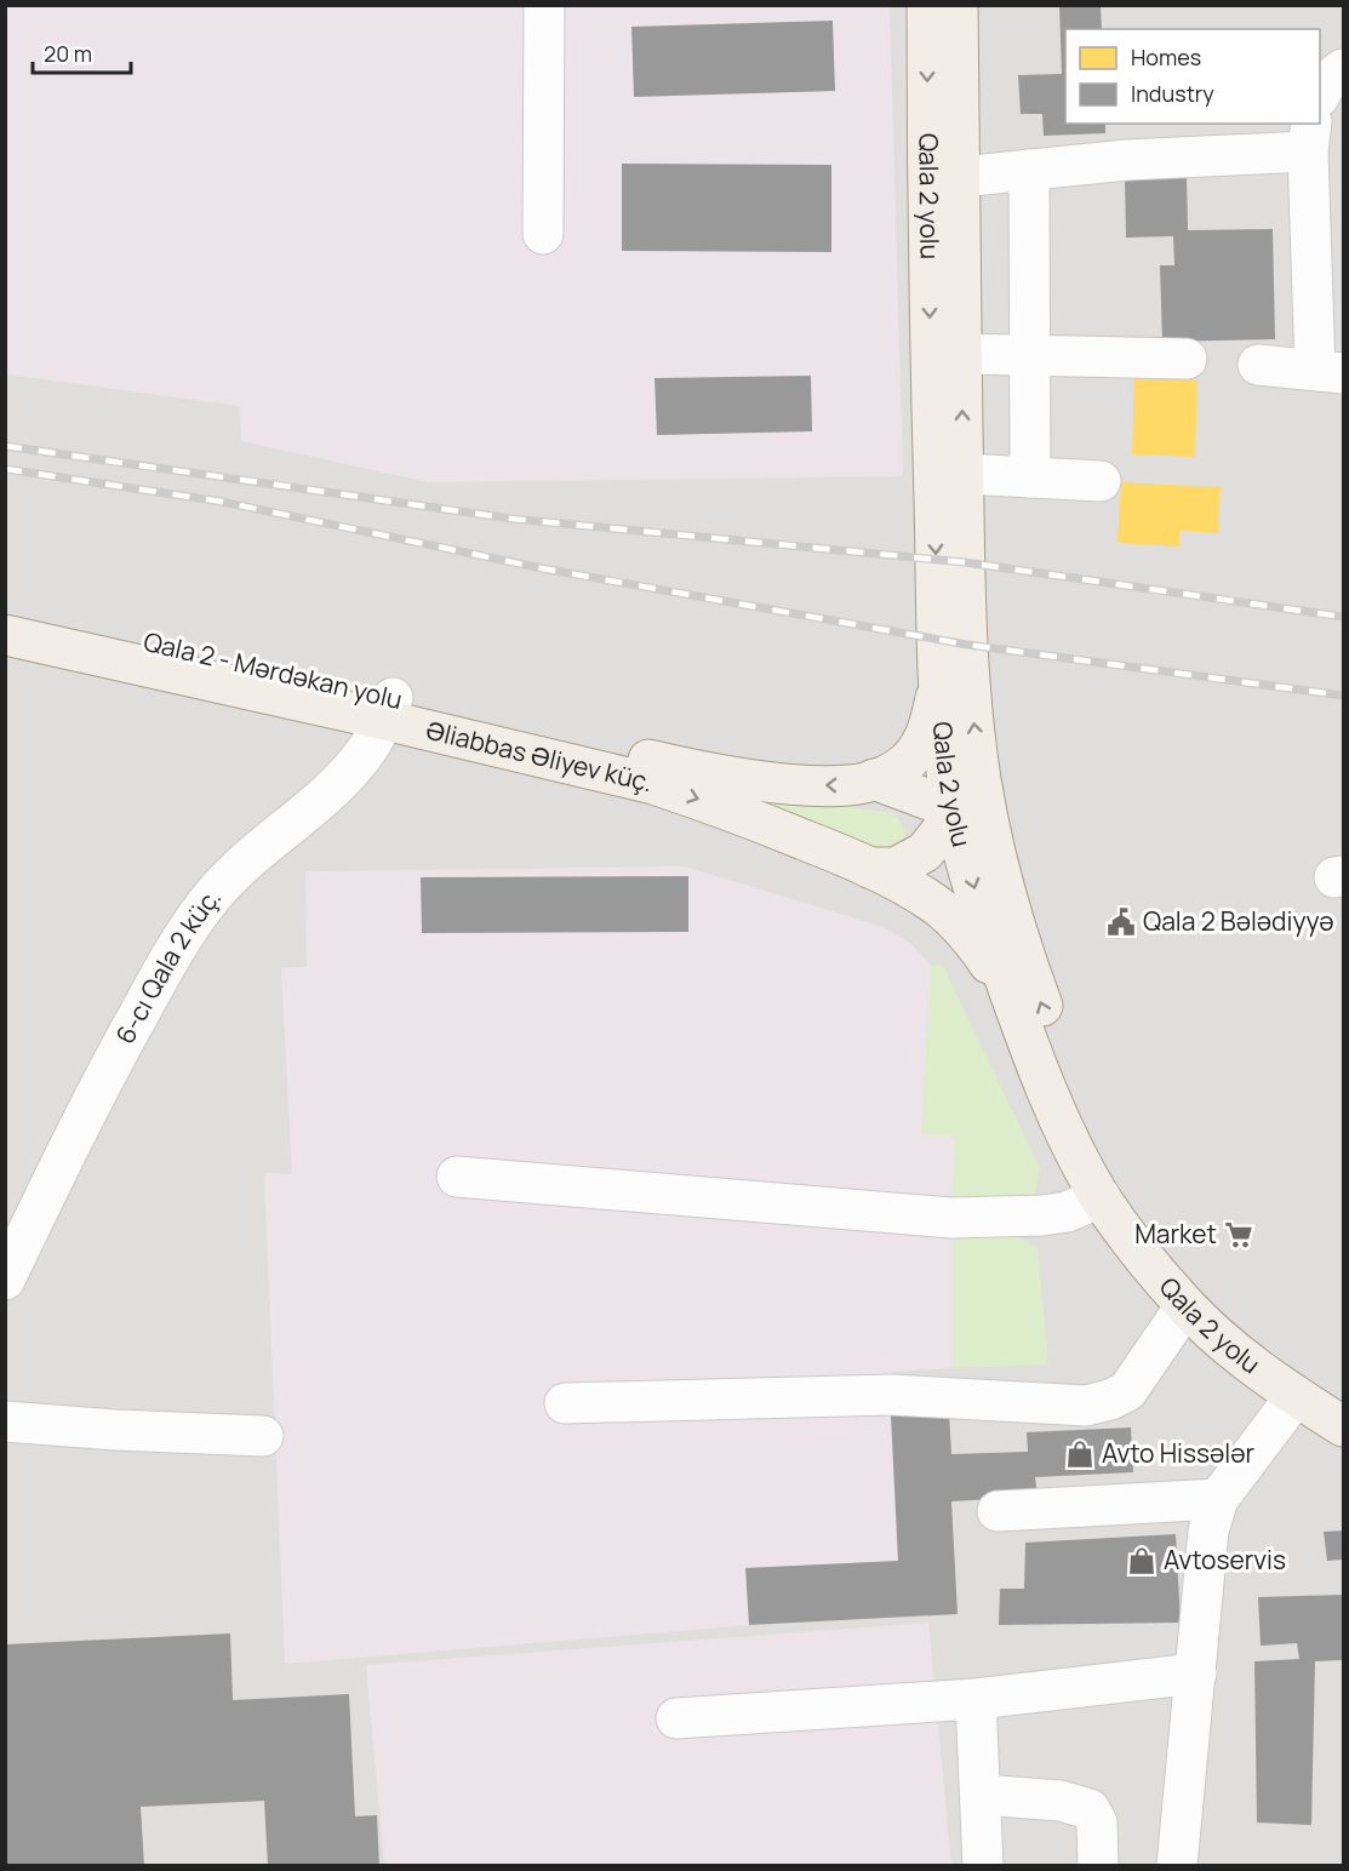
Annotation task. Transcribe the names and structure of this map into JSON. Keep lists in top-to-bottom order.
{
  "streets": {
    "main road": ["Qala 2 yolu", "Qala 2 - Mərdəkan yolu", "Əliabbas Əliyev küç."],
    "street": ["6-cı Qala 2 küç."]
  },
  "crossings": [
    ["Qala 2 yolu", "Əliabbas Əliyev küç."],
    ["Qala 2 - Mərdəkan yolu", "Əliabbas Əliyev küç."],
    ["Qala 2 - Mərdəkan yolu", "6-cı Qala 2 küç."],
    ["Əliabbas Əliyev küç.", "6-cı Qala 2 küç."]
  ],
  "one_way": ["Qala 2 - Mərdəkan yolu", "Əliabbas Əliyev küç."],
  "places": {
    "public building": ["Qala 2 Bələdiyyə"],
    "supermarket": ["Market"],
    "shop": ["Avto Hissələr", "Avtoservis"]
  },
  "legend": ["Homes", "Industry"],
  "scale_bar": "20 m"
}
